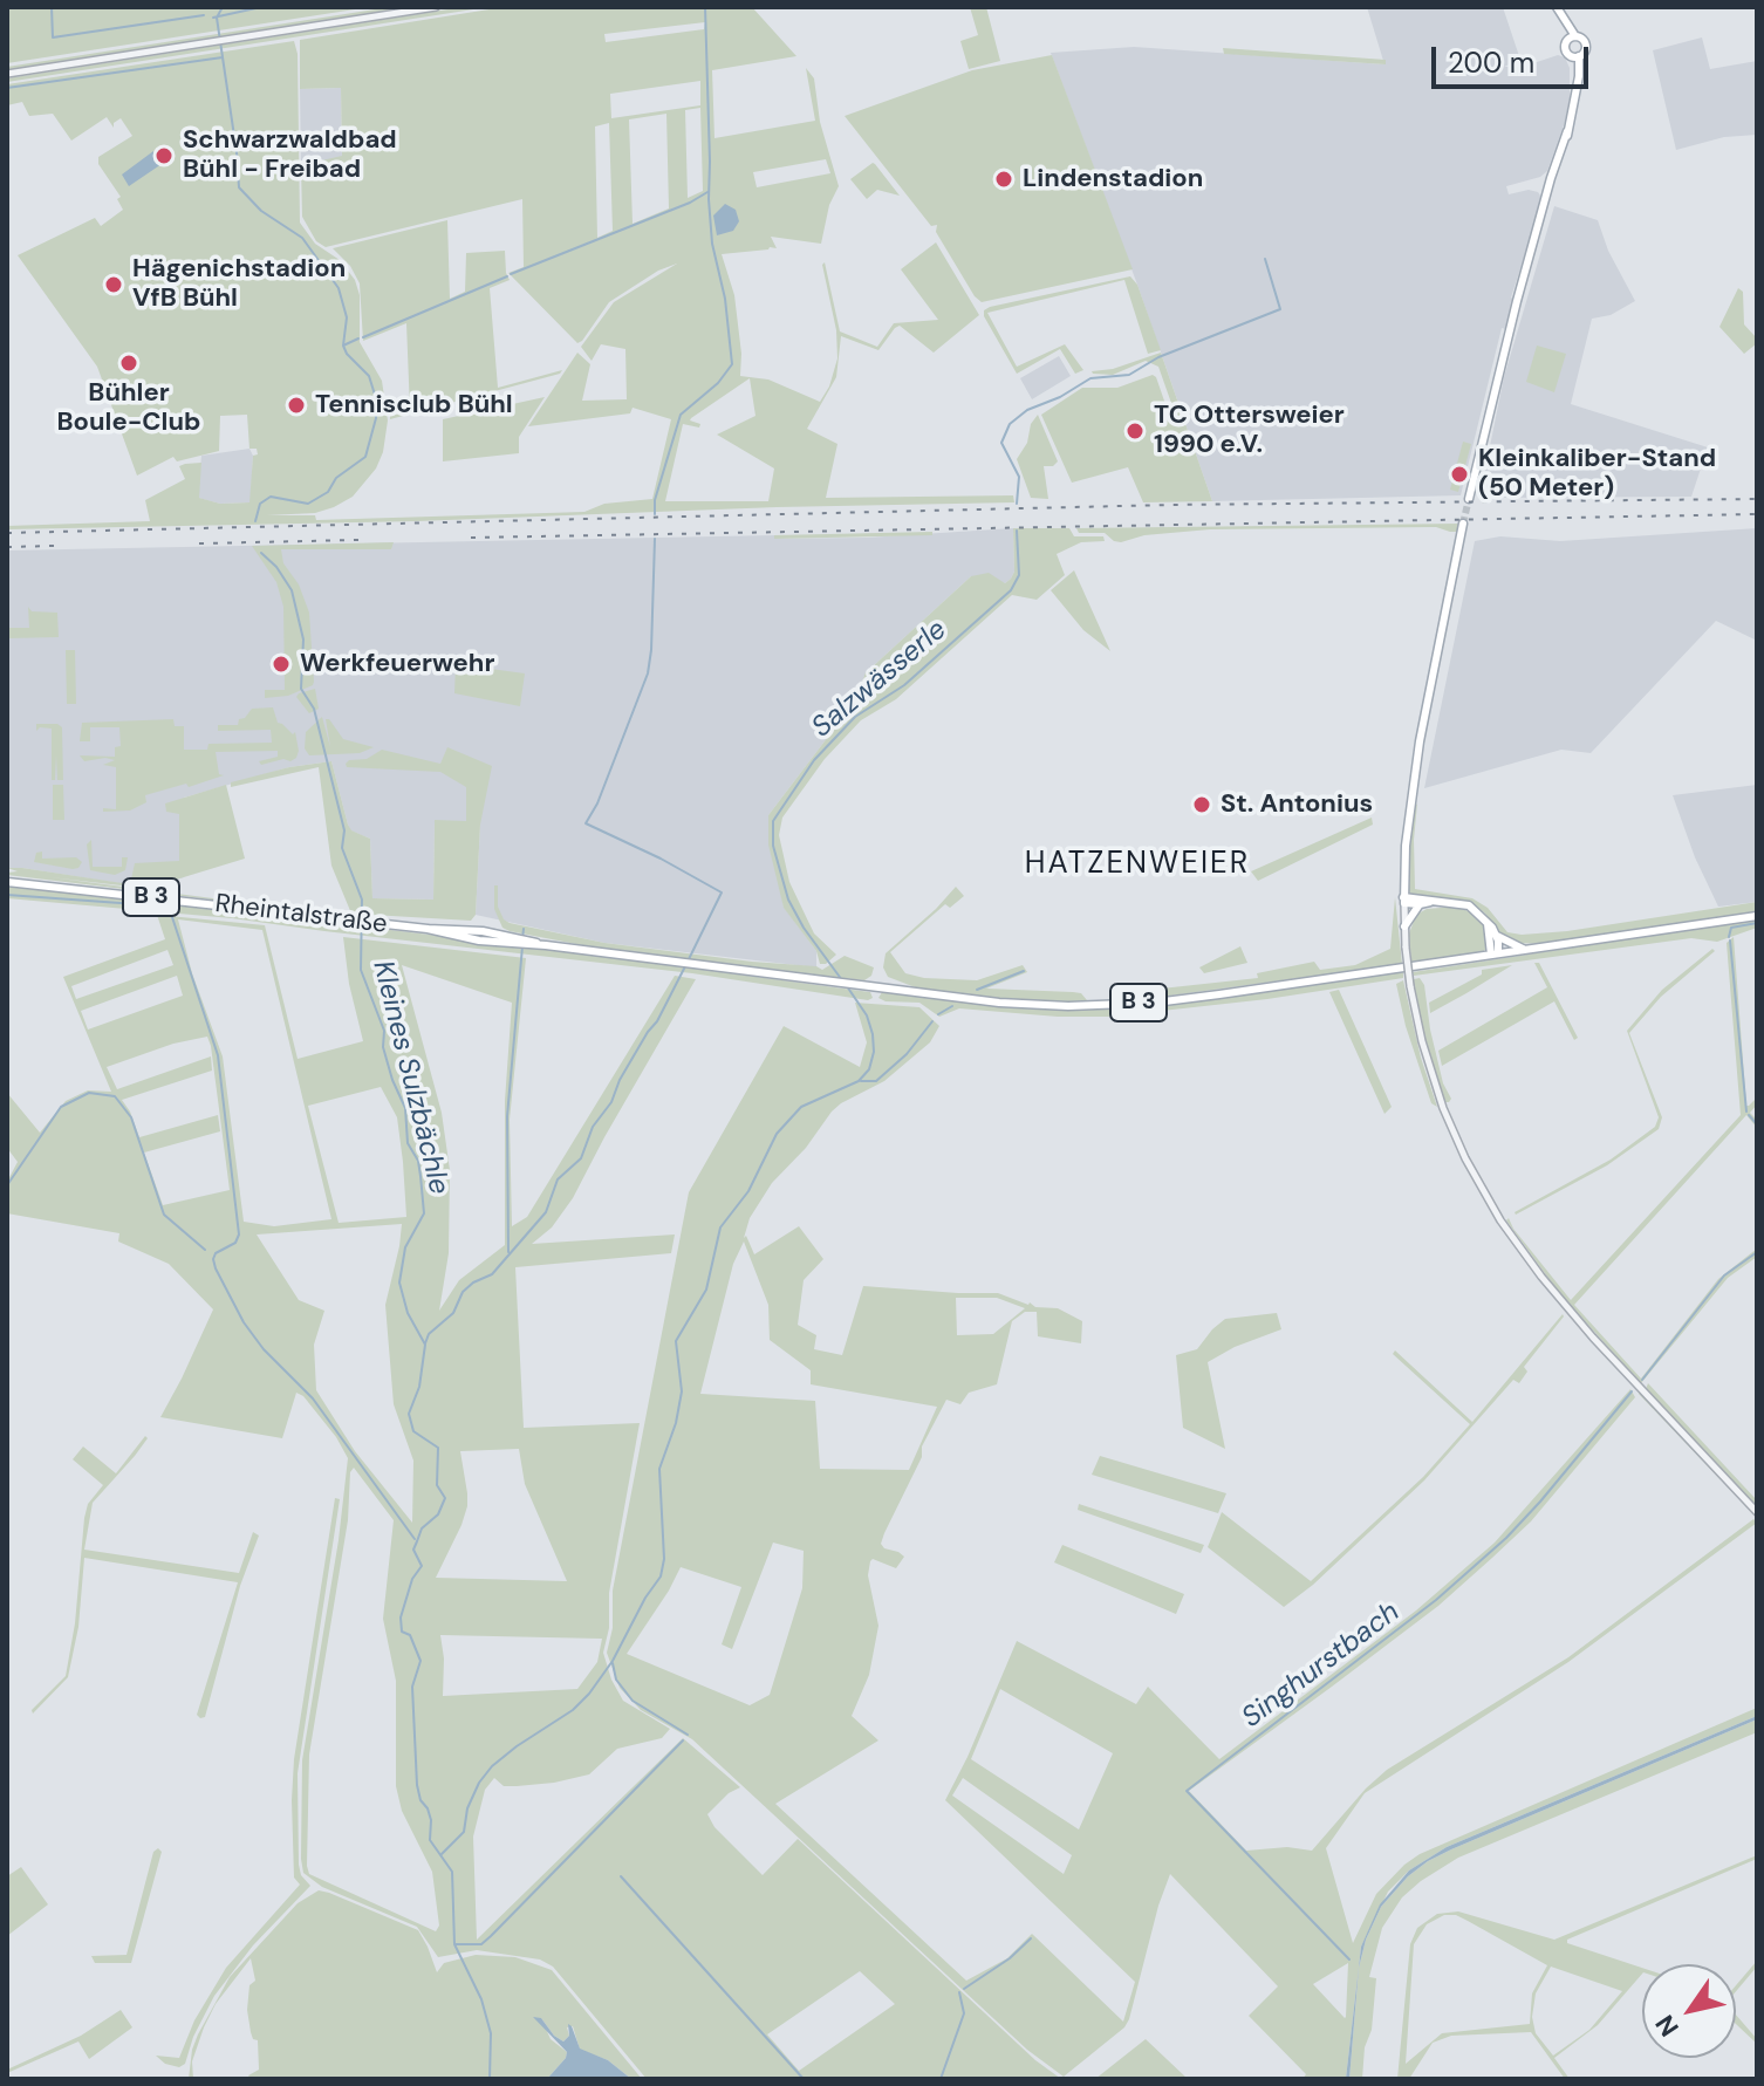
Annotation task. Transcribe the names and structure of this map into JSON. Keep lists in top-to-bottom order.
{
  "streets": {
    "main road": ["B 3", "Rheintalstraße"]
  },
  "crossings": [
    ["B 3", "Rheintalstraße"]
  ],
  "districts": ["HATZENWEIER"],
  "water": ["Salzwässerle", "Kleines Sulzbächle", "Singhurstbach"],
  "places": [
    "Schwarzwaldbad Bühl - Freibad",
    "Lindenstadion",
    "Hägenichstadion VfB Bühl",
    "Bühler Boule-Club",
    "Tennisclub Bühl",
    "TC Ottersweier 1990 e.V.",
    "Kleinkaliber-Stand (50 Meter)",
    "Werkfeuerwehr",
    "St. Antonius"
  ],
  "scale_bar": "200 m",
  "north": "bottom left"
}
